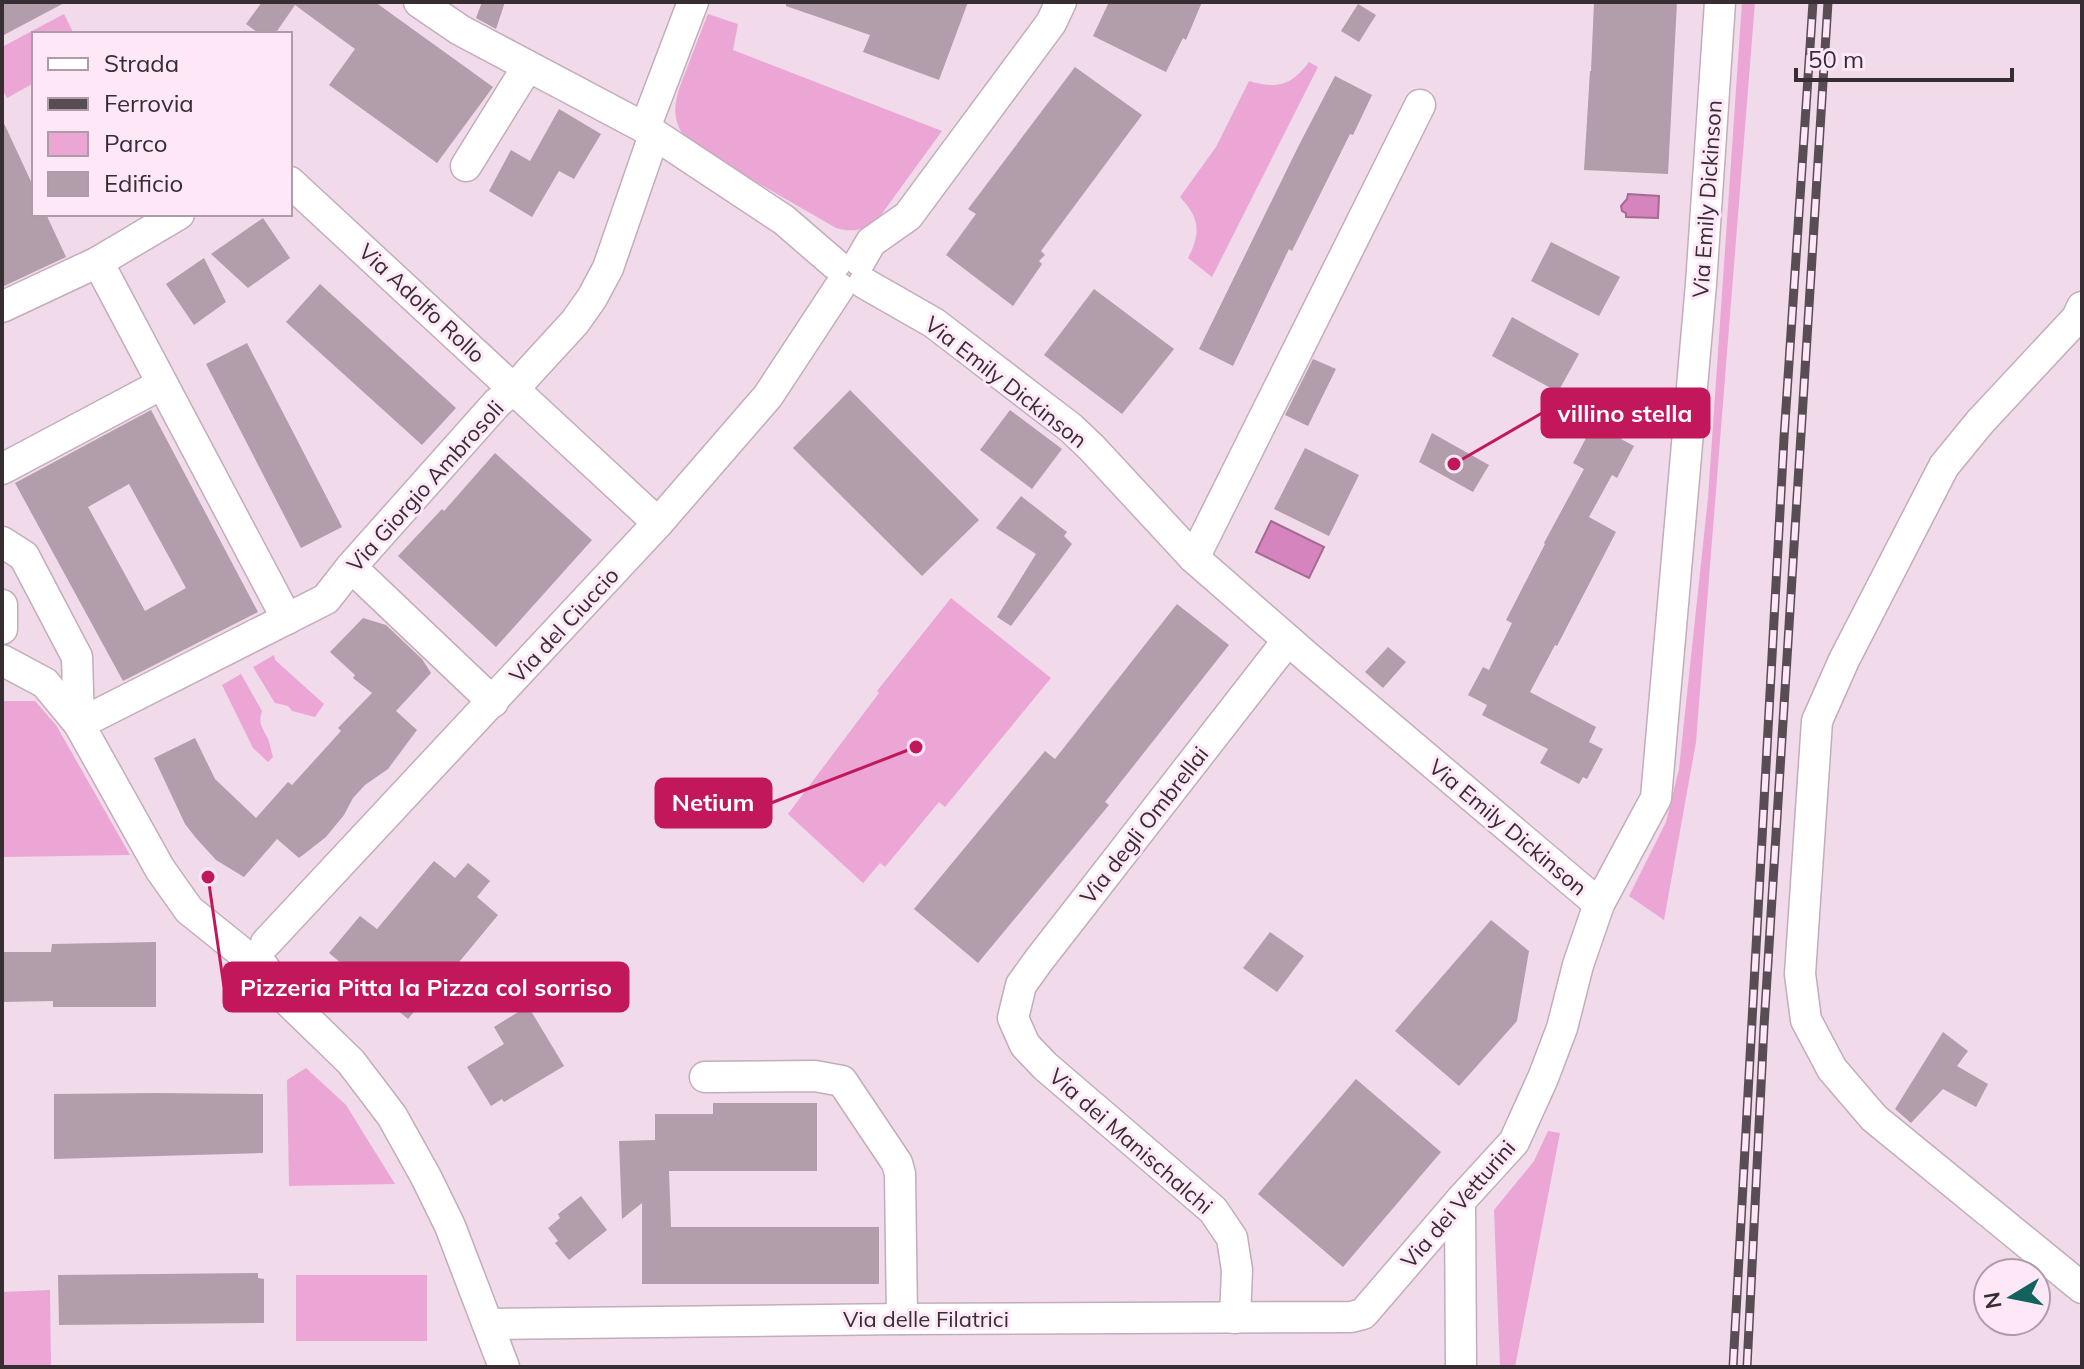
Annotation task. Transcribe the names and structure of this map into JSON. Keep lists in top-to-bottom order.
{
  "streets": {
    "street": [
      "Via Emily Dickinson",
      "Via Adolfo Rollo",
      "Via Giorgio Ambrosoli",
      "Via del Ciuccio",
      "Via degli Ombrellai",
      "Via dei Manischalchi",
      "Via dei Vetturini",
      "Via delle Filatrici"
    ]
  },
  "crossings": [
    ["Via Emily Dickinson", "Via Giorgio Ambrosoli"],
    ["Via Emily Dickinson", "Via del Ciuccio"],
    ["Via Emily Dickinson", "Via degli Ombrellai"],
    ["Via Emily Dickinson", "Via dei Vetturini"],
    ["Via Adolfo Rollo", "Via Giorgio Ambrosoli"],
    ["Via Adolfo Rollo", "Via del Ciuccio"],
    ["Via degli Ombrellai", "Via dei Manischalchi"],
    ["Via dei Manischalchi", "Via delle Filatrici"],
    ["Via dei Vetturini", "Via delle Filatrici"]
  ],
  "places": ["villino stella", "Netium", "Pizzeria Pitta la Pizza col sorriso"],
  "legend": [
    "Strada",
    "Ferrovia",
    "Parco",
    "Edificio"
  ],
  "scale_bar": "50 m",
  "north": "left"
}
